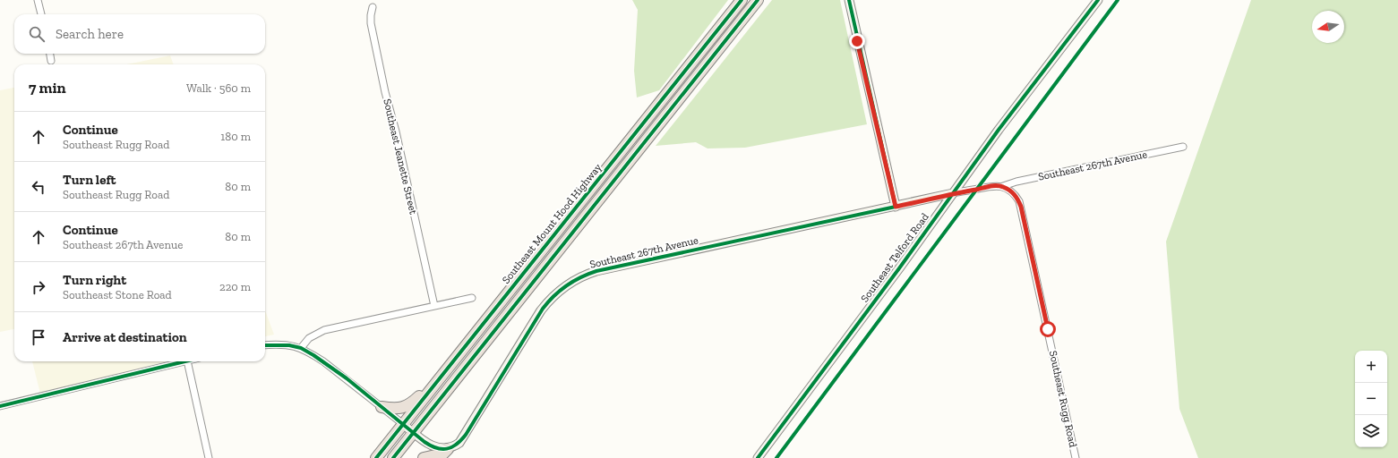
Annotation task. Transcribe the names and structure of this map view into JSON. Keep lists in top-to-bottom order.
{
  "streets": {
    "highway": ["Southeast Mount Hood Highway"],
    "street": [
      "Southeast Jeanette Street",
      "Southeast 267th Avenue",
      "Southeast Telford Road",
      "Southeast Rugg Road"
    ]
  },
  "crossings": [
    ["Southeast 267th Avenue", "Southeast Telford Road"],
    ["Southeast 267th Avenue", "Southeast Rugg Road"]
  ],
  "north": "left",
  "page": {
    "search": "Search here",
    "heading": ["7 min", "Walk · 560 m"],
    "list": [
      ["Continue", "Southeast Rugg Road", "180 m"],
      ["Turn left", "Southeast Rugg Road", "80 m"],
      ["Continue", "Southeast 267th Avenue", "80 m"],
      ["Turn right", "Southeast Stone Road", "220 m"],
      "Arrive at destination"
    ],
    "map_buttons": ["+", "−"]
  }
}
